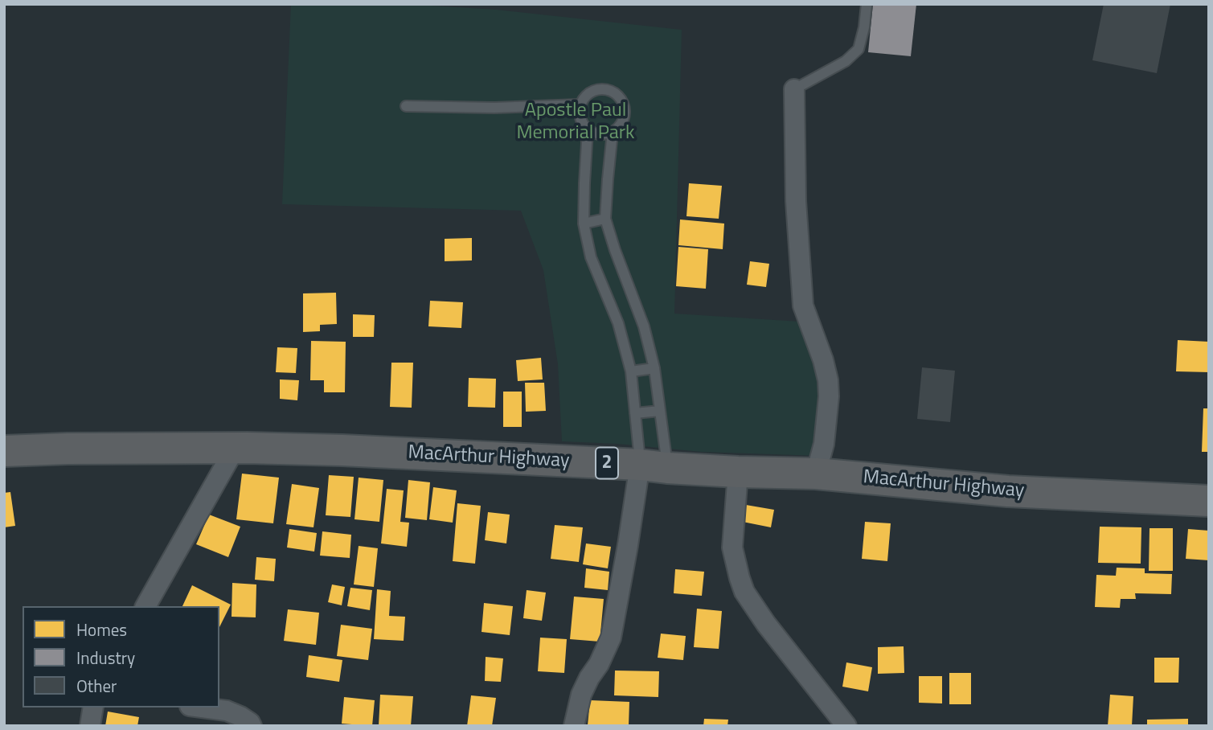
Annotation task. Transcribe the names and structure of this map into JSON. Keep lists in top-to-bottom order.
{
  "streets": {
    "highway": ["MacArthur Highway", "2"]
  },
  "parks": ["Apostle Paul Memorial Park"],
  "legend": ["Homes", "Industry", "Other"]
}
